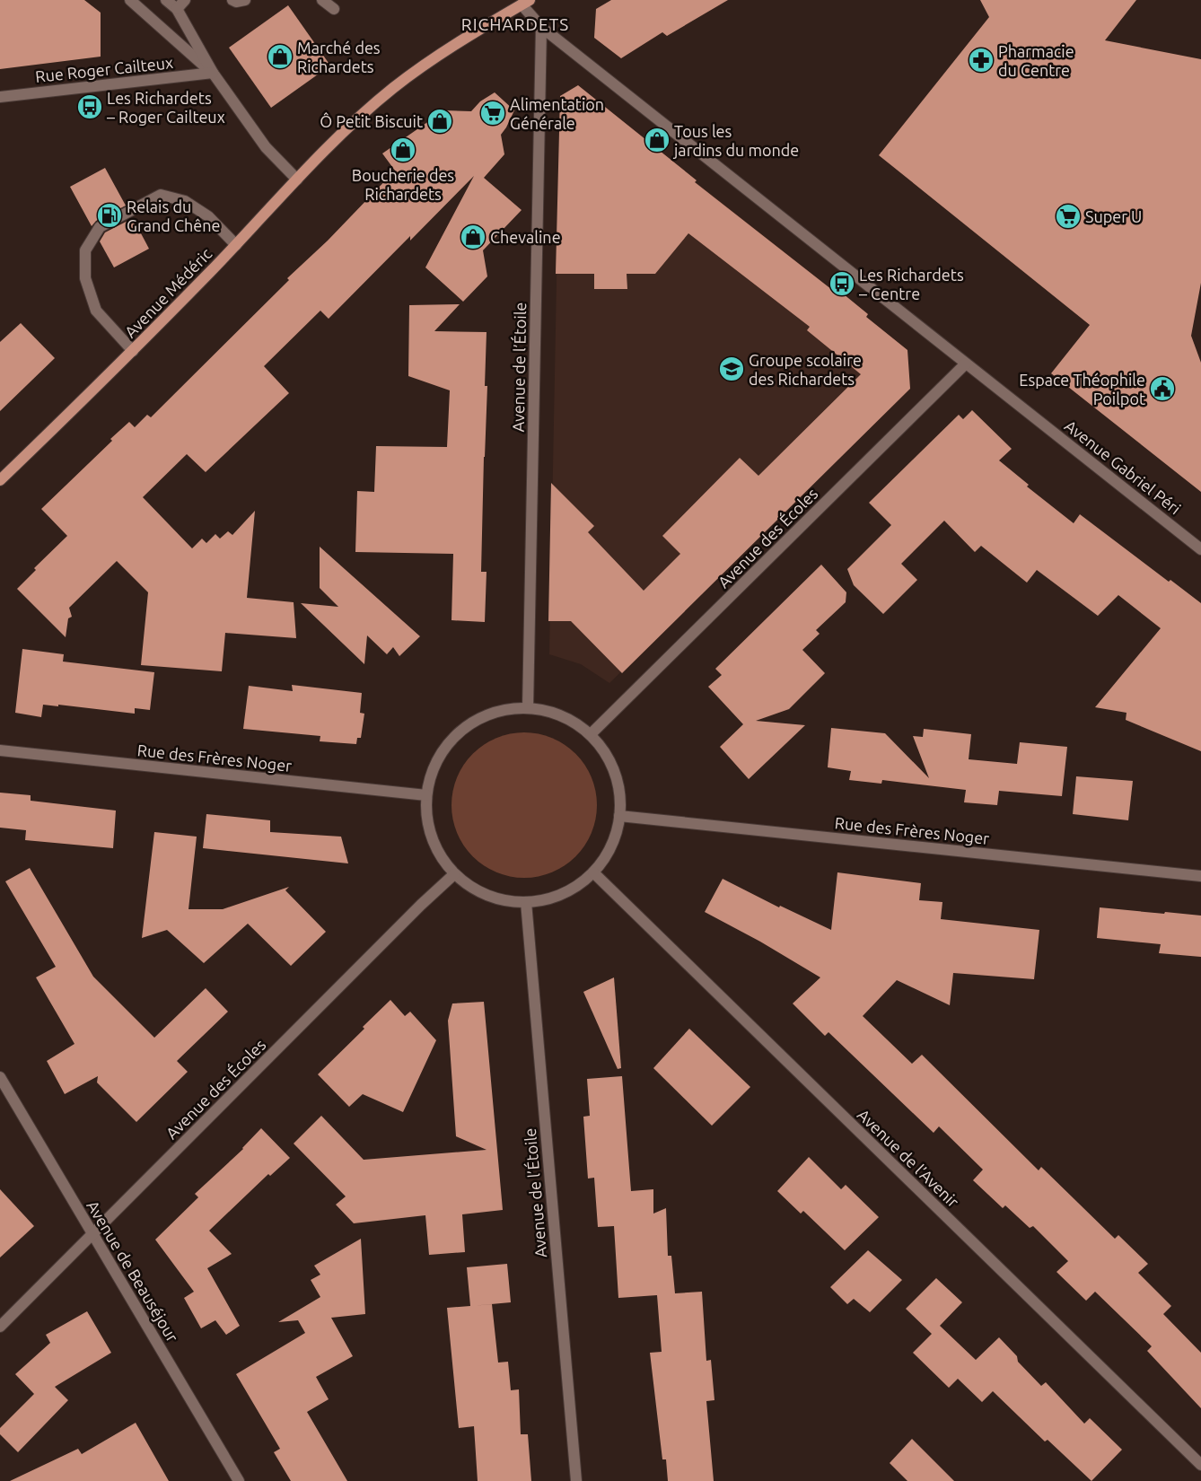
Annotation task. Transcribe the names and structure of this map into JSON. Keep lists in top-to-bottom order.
{
  "streets": {
    "main road": ["Avenue Médéric"],
    "street": [
      "Rue Roger Cailteux",
      "Avenue de l’Étoile",
      "Avenue Gabriel Péri",
      "Avenue des Écoles",
      "Rue des Frères Noger",
      "Avenue de l’Avenir",
      "Avenue de Beauséjour"
    ]
  },
  "crossings": [
    ["Avenue Médéric", "Avenue Gabriel Péri"],
    ["Avenue de l’Étoile", "Avenue Gabriel Péri"],
    ["Avenue Gabriel Péri", "Avenue des Écoles"],
    ["Avenue des Écoles", "Avenue de Beauséjour"]
  ],
  "districts": ["RICHARDETS"],
  "places": {
    "shop": [
      "Marché des Richardets",
      "Ô Petit Biscuit",
      "Tous les jardins du monde",
      "Boucherie des Richardets",
      "Chevaline"
    ],
    "pharmacy": ["Pharmacie du Centre"],
    "bus stop": ["Les Richardets – Roger Cailteux", "Les Richardets – Centre"],
    "supermarket": ["Alimentation Générale", "Super U"],
    "fuel station": ["Relais du Grand Chêne"],
    "school or university": ["Groupe scolaire des Richardets"],
    "public building": ["Espace Théophile Poilpot"]
  }
}
